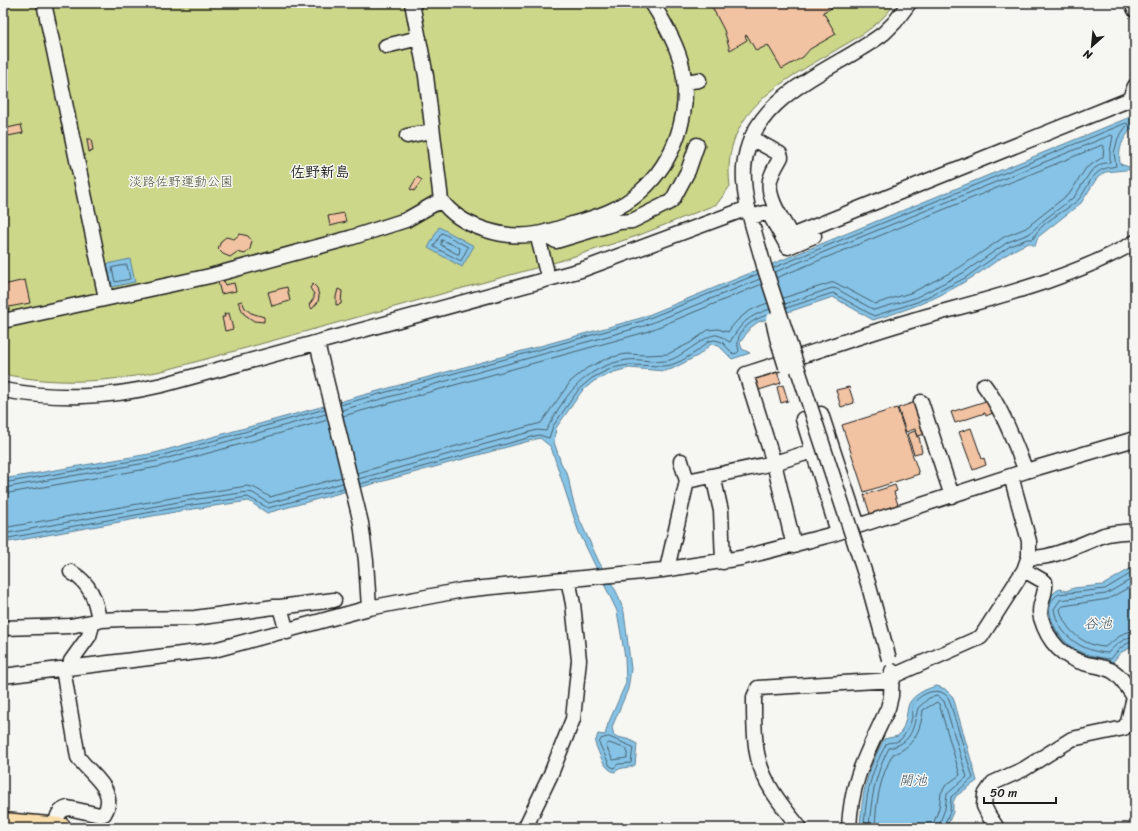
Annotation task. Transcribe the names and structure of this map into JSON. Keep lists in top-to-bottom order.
{
  "districts": ["佐野新島"],
  "water": ["谷池", "開池"],
  "parks": ["淡路佐野運動公園"],
  "scale_bar": "50 m",
  "north": "bottom left"
}
